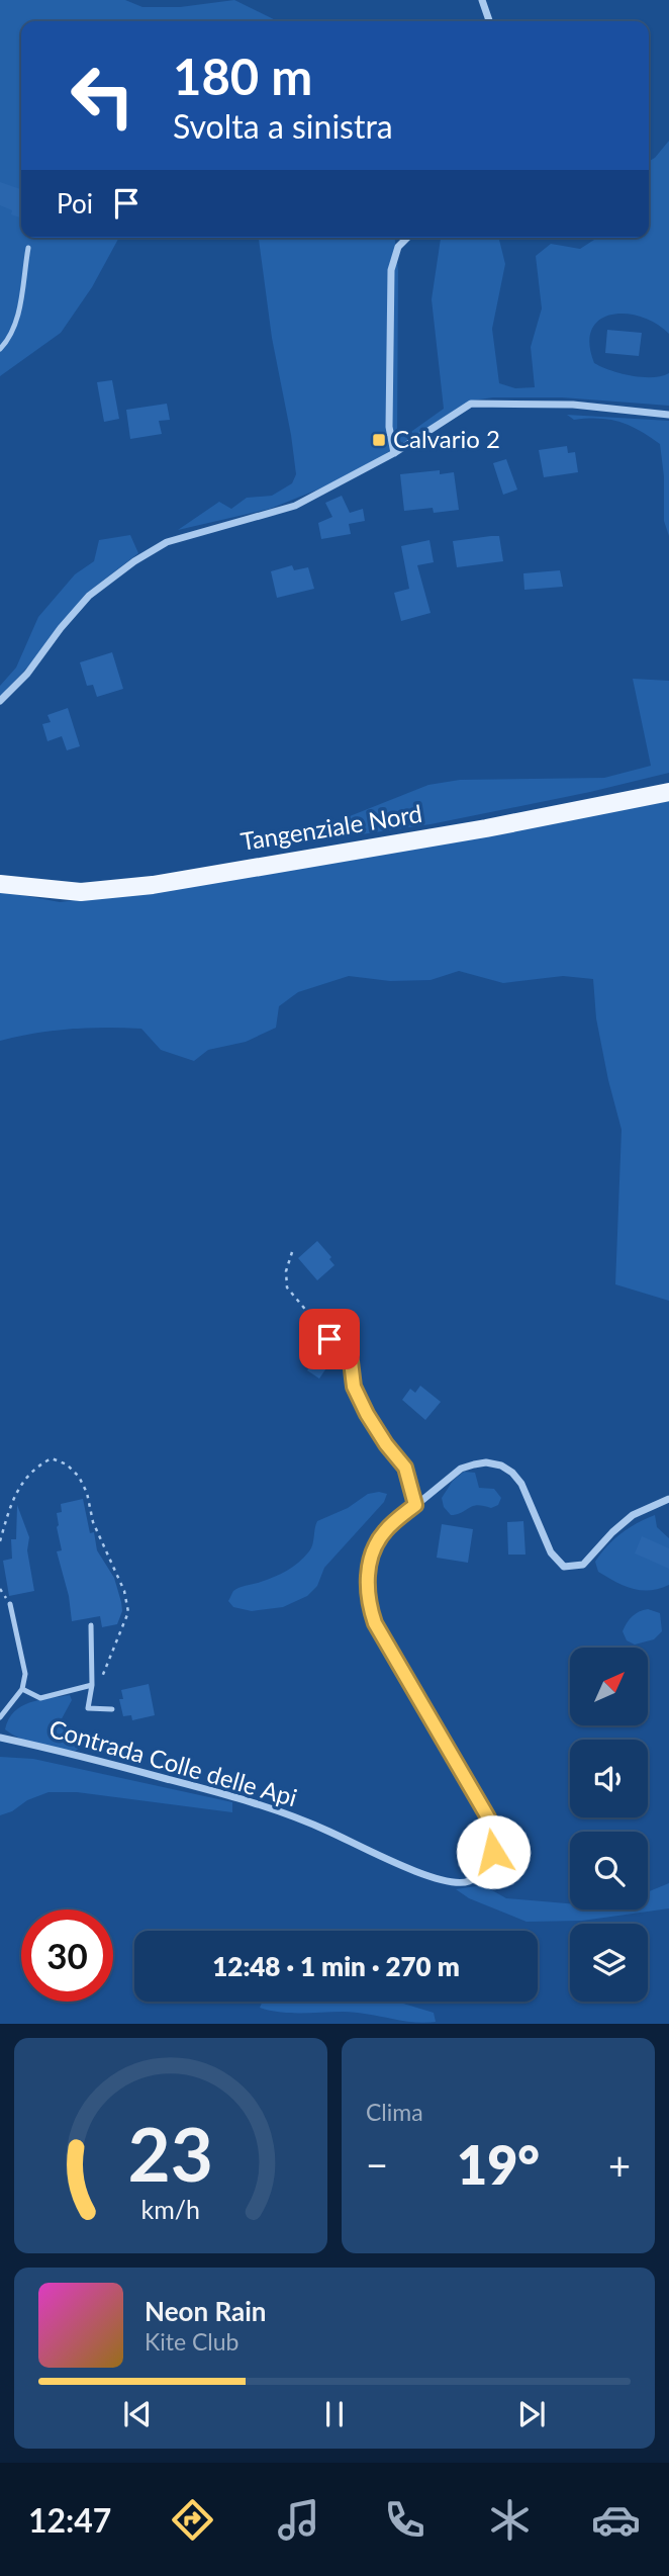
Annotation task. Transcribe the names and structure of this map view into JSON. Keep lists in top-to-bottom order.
{
  "streets": {
    "main road": ["Tangenziale Nord"],
    "street": ["Contrada Colle delle Api"]
  },
  "places": {
    "transit": ["Calvario 2"]
  },
  "north": "top right",
  "page": {
    "turn": ["180 m", "Svolta a sinistra"],
    "then": "Poi",
    "limit": "30",
    "trip": "12:48 · 1 min · 270 m",
    "tile": "Clima",
    "heat": ["−", "19°", "+"],
    "song": ["Neon Rain", "Kite Club"],
    "tabs": "12:47",
    "gauge": ["23", "km/h"]
  }
}
